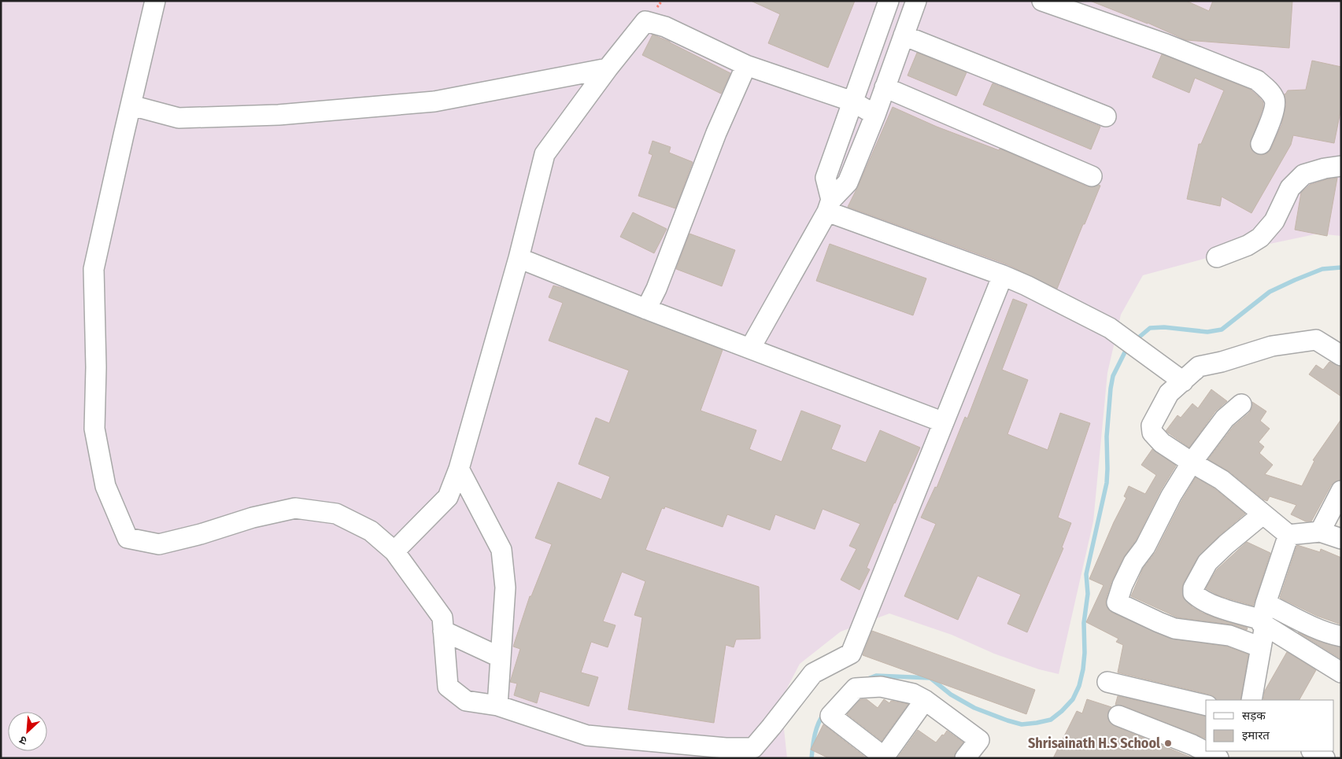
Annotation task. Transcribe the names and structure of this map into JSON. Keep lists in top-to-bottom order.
{
  "places": ["Shrisainath H.S School"],
  "legend": ["सड़क", "इमारत"],
  "north": "bottom left"
}
